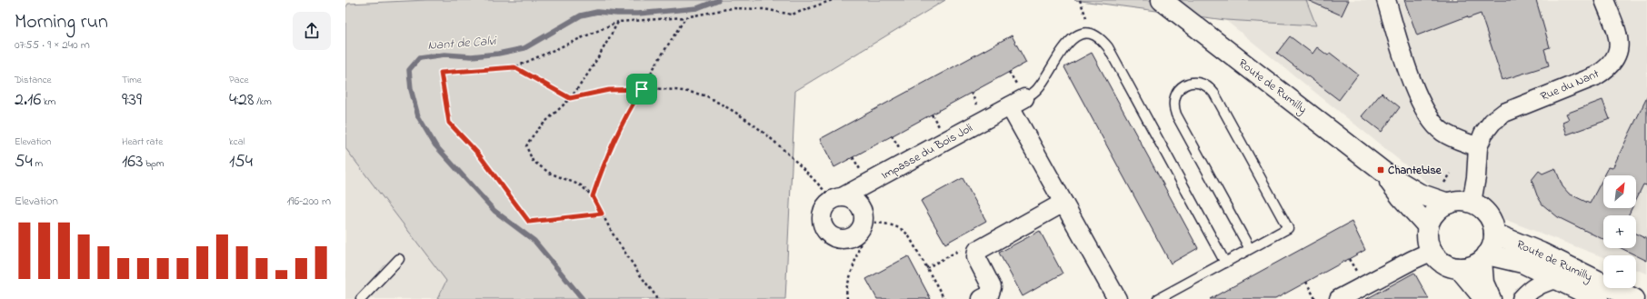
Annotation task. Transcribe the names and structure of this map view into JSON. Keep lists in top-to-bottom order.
{
  "streets": {
    "main road": ["Route de Rumilly"],
    "street": ["Rue du Nant", "Impasse du Bois Joli"]
  },
  "crossings": [
    ["Rue du Nant", "Route de Rumilly"]
  ],
  "water": ["Nant de Calvi"],
  "places": {
    "transit": ["Chantebise"]
  },
  "north": "top right",
  "page": {
    "heading": ["Morning run", "07:55 · 9 × 240 m"],
    "stats": [
      ["Distance", "2.16 km"],
      ["Time", "9:39"],
      ["Pace", "4:28 /km"],
      ["Elevation", "54 m"],
      ["Heart rate", "163 bpm"],
      ["kcal", "154"]
    ],
    "map_buttons": ["+", "−"],
    "chart": ["Elevation", "196–200 m"]
  }
}
